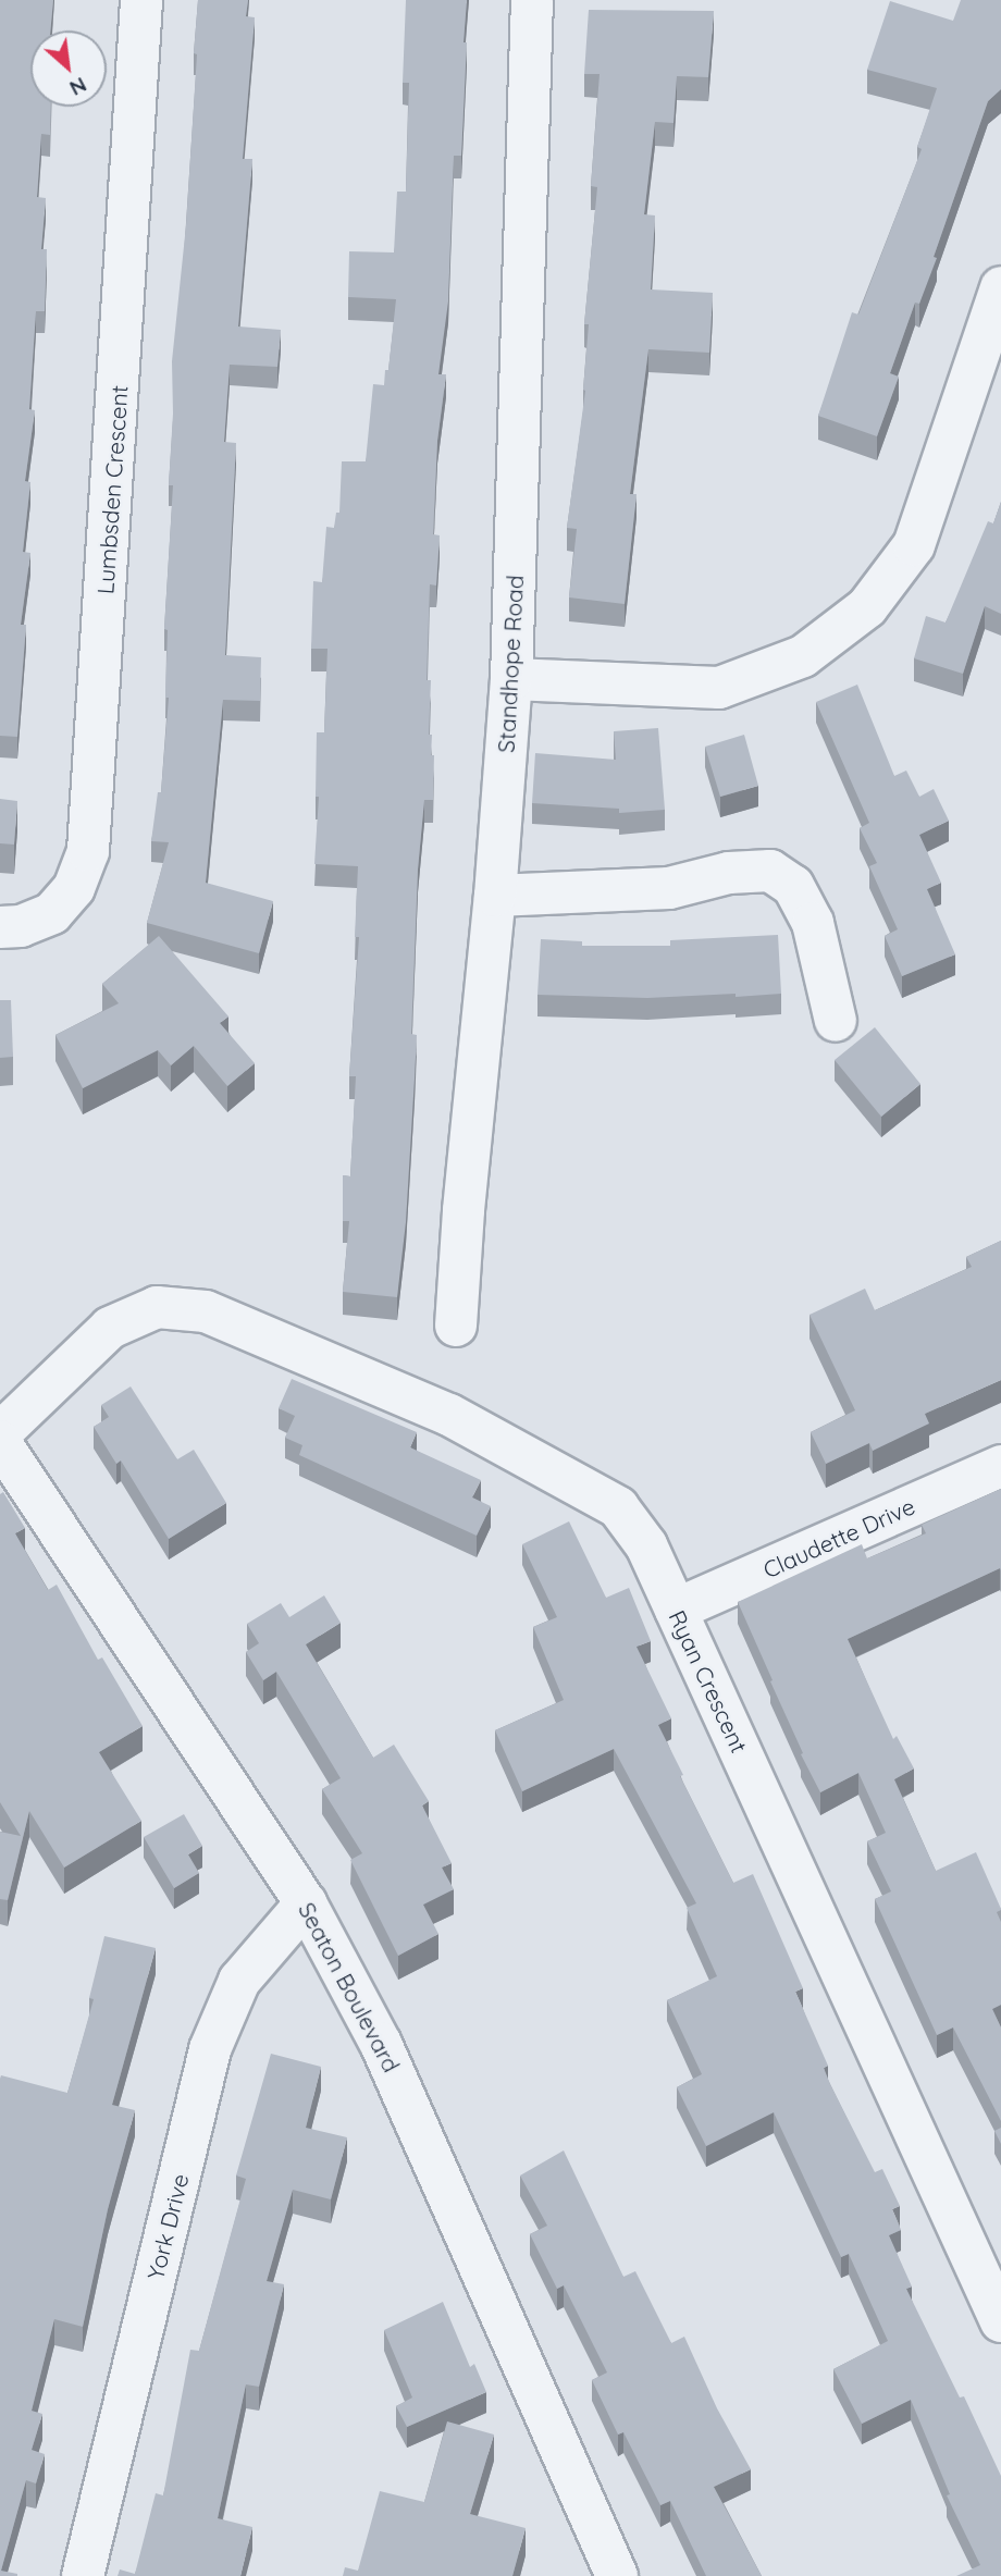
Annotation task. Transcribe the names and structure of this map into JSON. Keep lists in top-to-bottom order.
{
  "streets": {
    "street": [
      "Lumbsden Crescent",
      "Standhope Road",
      "Claudette Drive",
      "Ryan Crescent",
      "Seaton Boulevard",
      "York Drive"
    ]
  },
  "crossings": [
    ["Claudette Drive", "Ryan Crescent"],
    ["Seaton Boulevard", "York Drive"]
  ],
  "north": "bottom right"
}
